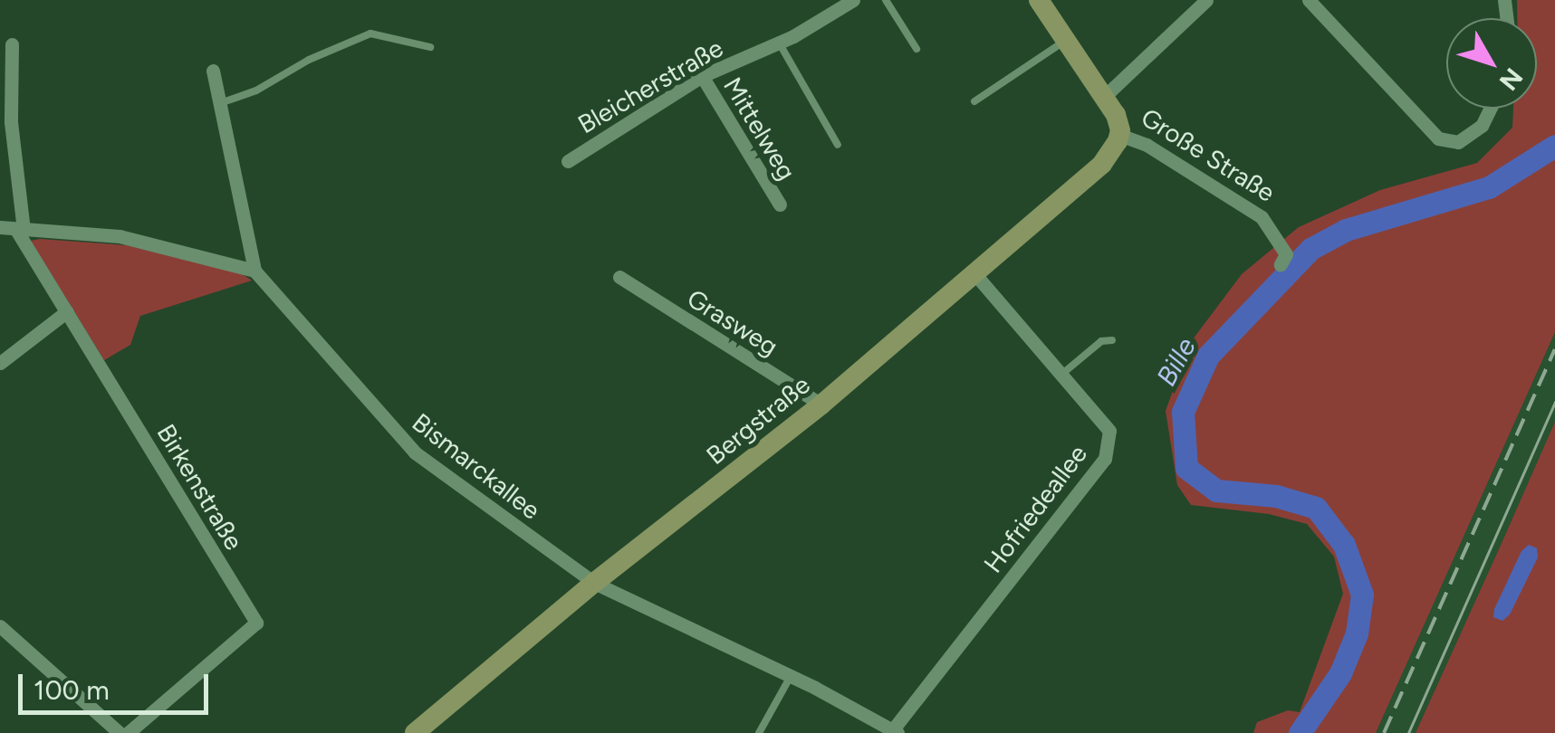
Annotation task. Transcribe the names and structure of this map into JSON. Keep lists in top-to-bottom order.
{
  "streets": {
    "street": [
      "Bleicherstraße",
      "Mittelweg",
      "Große Straße",
      "Grasweg",
      "Bergstraße",
      "Bismarckallee",
      "Birkenstraße",
      "Hofriedeallee"
    ]
  },
  "crossings": [
    ["Bleicherstraße", "Mittelweg"],
    ["Große Straße", "Bergstraße"],
    ["Grasweg", "Bergstraße"],
    ["Bergstraße", "Bismarckallee"],
    ["Bergstraße", "Hofriedeallee"],
    ["Bismarckallee", "Hofriedeallee"]
  ],
  "water": ["Bille"],
  "scale_bar": "100 m",
  "north": "bottom right"
}
